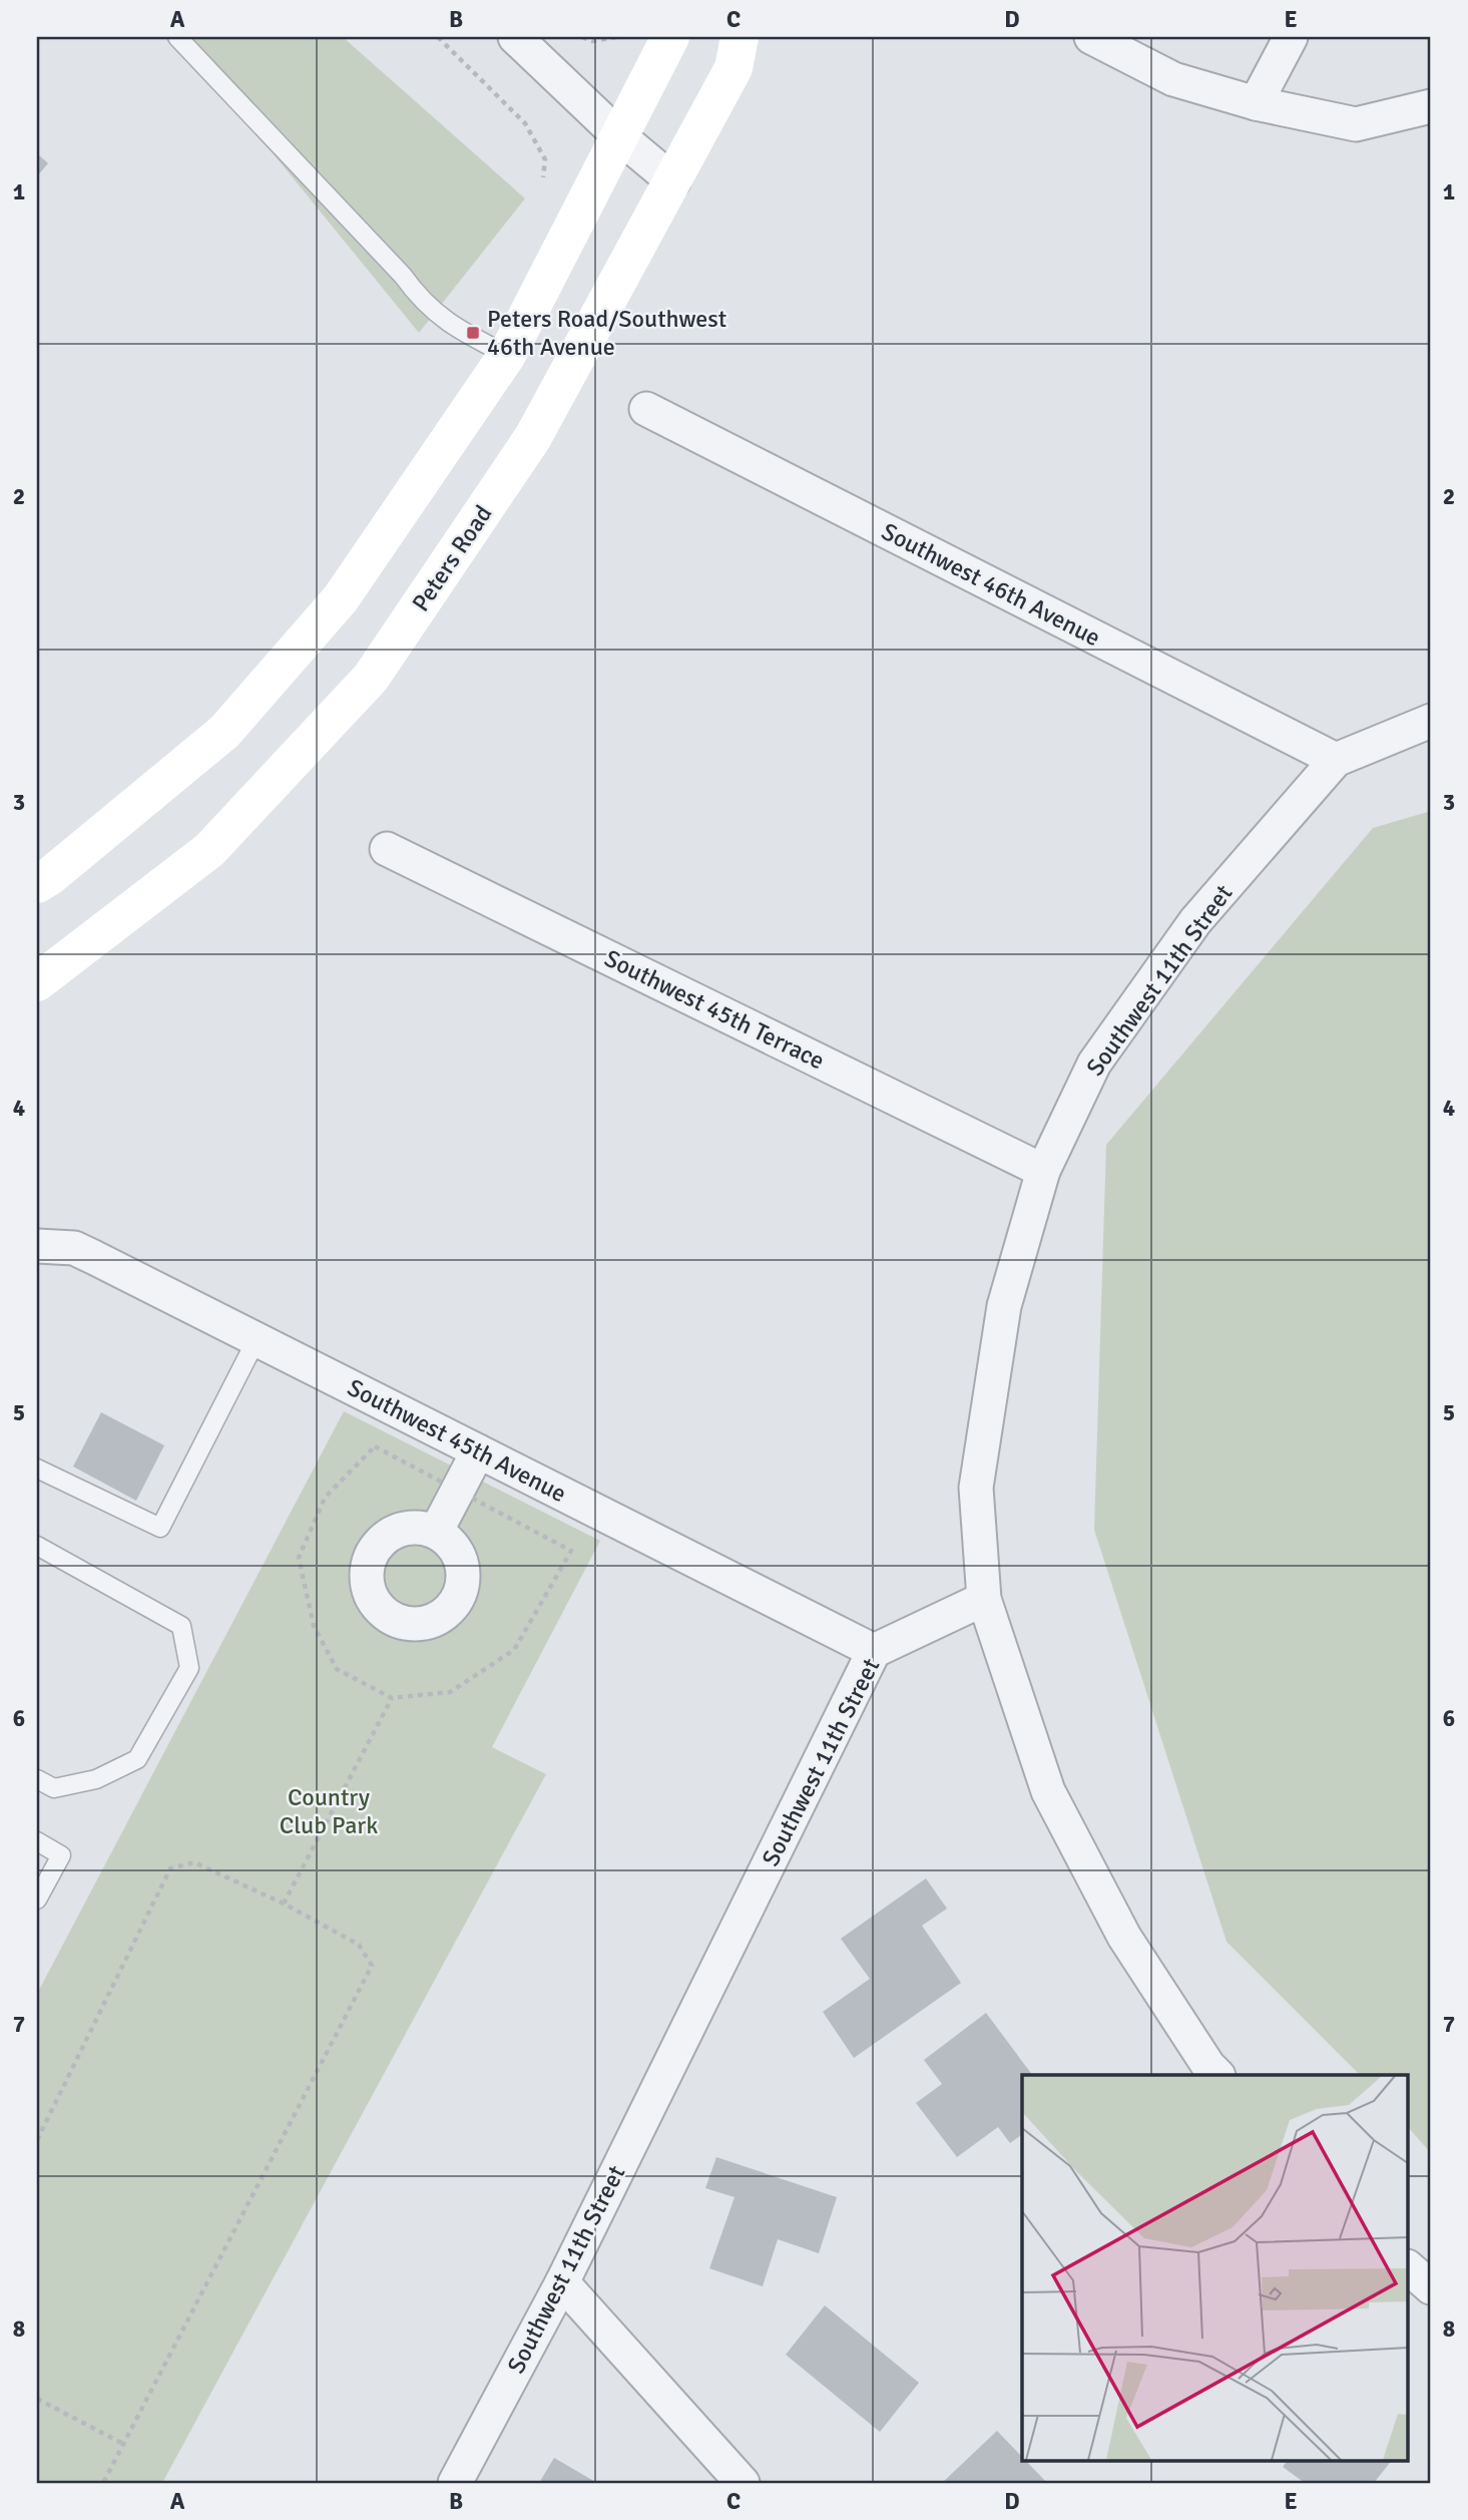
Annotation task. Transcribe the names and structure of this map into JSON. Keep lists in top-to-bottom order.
{
  "streets": {
    "main road": ["Peters Road"],
    "street": [
      "Southwest 46th Avenue",
      "Southwest 11th Street",
      "Southwest 45th Terrace",
      "Southwest 45th Avenue"
    ]
  },
  "crossings": [
    ["Southwest 46th Avenue", "Southwest 11th Street"],
    ["Southwest 11th Street", "Southwest 45th Terrace"],
    ["Southwest 11th Street", "Southwest 45th Avenue"]
  ],
  "parks": ["Country Club Park"],
  "places": {
    "transit": ["Peters Road/Southwest 46th Avenue"]
  },
  "grid": {
    "columns": [
      "A",
      "B",
      "C",
      "D",
      "E"
    ],
    "rows": [
      "1",
      "2",
      "3",
      "4",
      "5",
      "6",
      "7",
      "8"
    ]
  }
}
